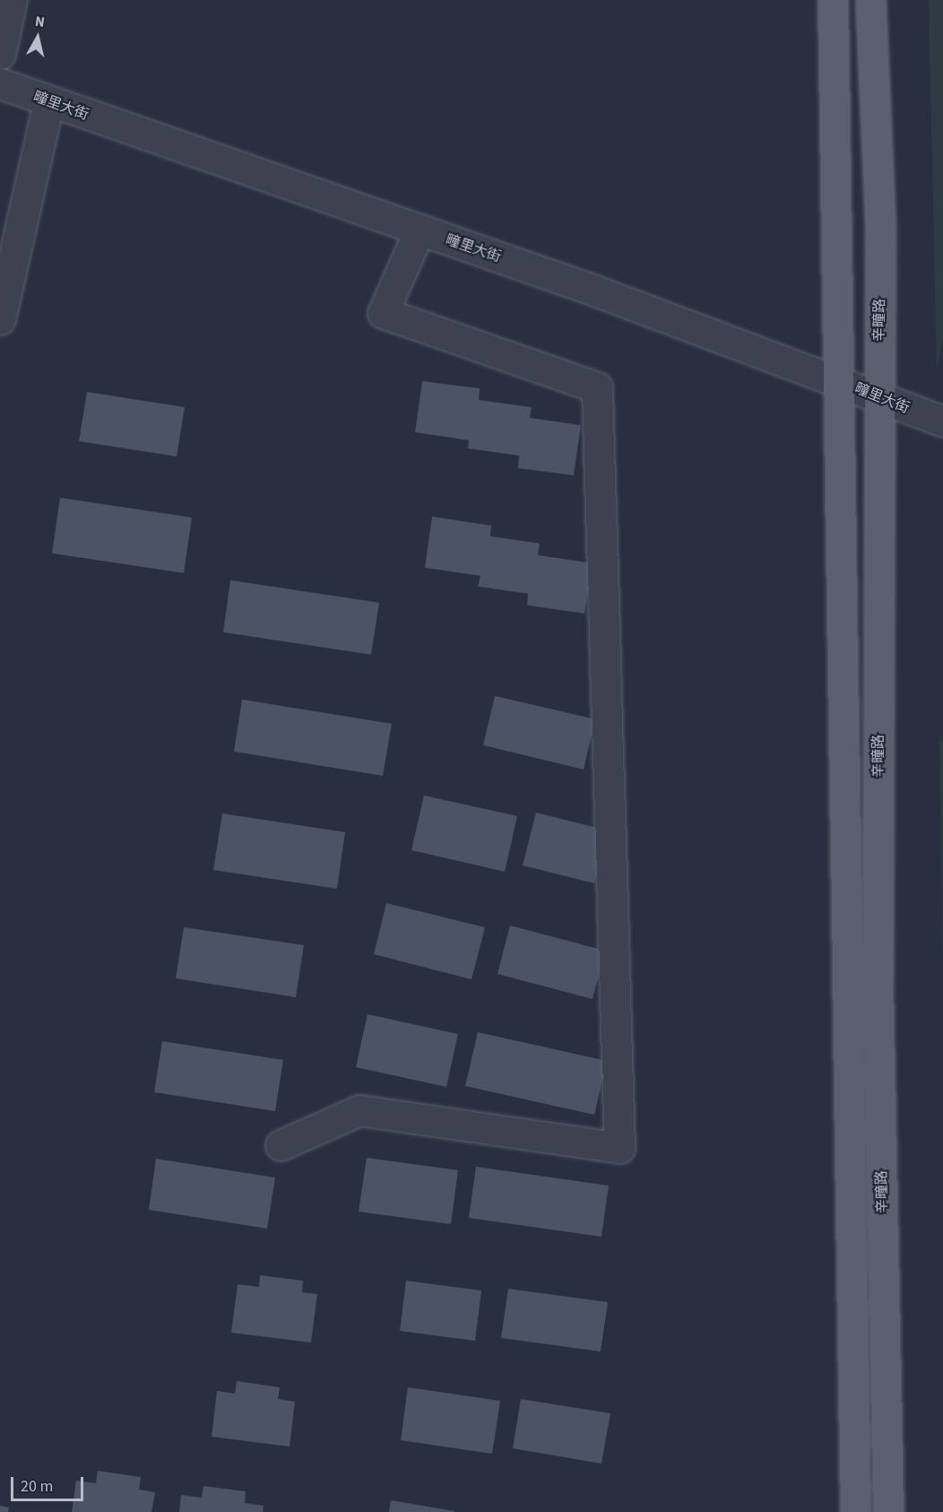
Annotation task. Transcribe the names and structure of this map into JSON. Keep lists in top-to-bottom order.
{
  "streets": {
    "main road": ["辛疃路"],
    "street": ["疃里大街"]
  },
  "crossings": [
    ["疃里大街", "辛疃路"]
  ],
  "scale_bar": "20 m",
  "north": "top"
}
